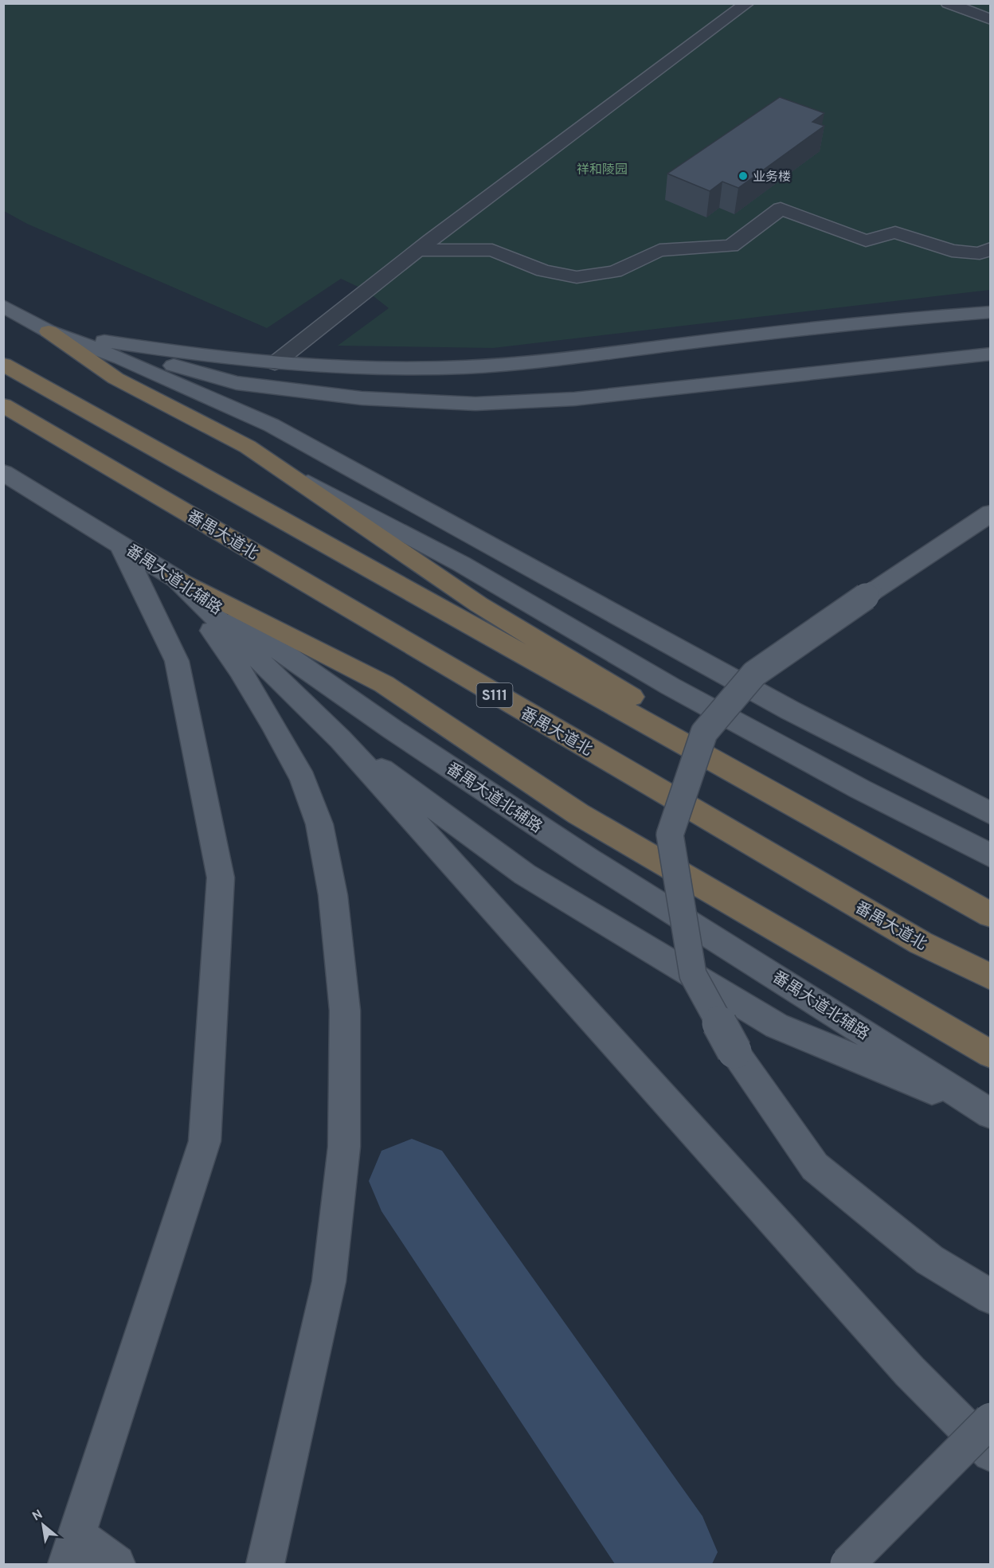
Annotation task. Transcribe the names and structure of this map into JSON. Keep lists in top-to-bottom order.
{
  "streets": {
    "highway": ["番禺大道北", "S111"],
    "main road": ["番禺大道北辅路"]
  },
  "parks": ["祥和陵园"],
  "places": ["业务楼"],
  "north": "top left"
}
